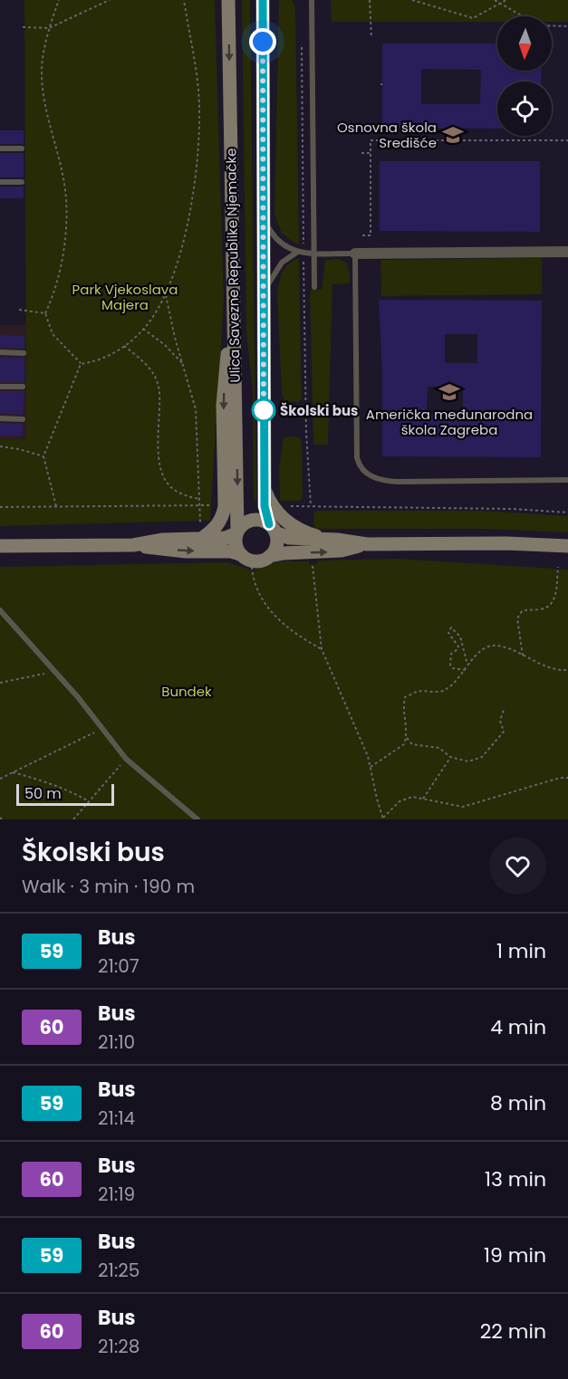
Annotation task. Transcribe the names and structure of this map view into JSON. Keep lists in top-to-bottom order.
{
  "streets": {
    "street": ["Ulica Savezne Republike Njemačke"]
  },
  "parks": ["Park Vjekoslava Majera", "Bundek"],
  "places": {
    "school or university": ["Osnovna škola Središće", "Američka međunarodna škola Zagreba"],
    "other": ["Školski bus"]
  },
  "lines": ["bus line 59"],
  "scale_bar": "50 m",
  "north": "bottom",
  "page": {
    "scale": "50 m",
    "heading": ["Školski bus", "Walk · 3 min · 190 m"],
    "list": [
      {
        "mark": "59",
        "name": "Bus",
        "note": "21:07",
        "value": "1 min"
      },
      {
        "mark": "60",
        "name": "Bus",
        "note": "21:10",
        "value": "4 min"
      },
      {
        "mark": "59",
        "name": "Bus",
        "note": "21:14",
        "value": "8 min"
      },
      {
        "mark": "60",
        "name": "Bus",
        "note": "21:19",
        "value": "13 min"
      },
      {
        "mark": "59",
        "name": "Bus",
        "note": "21:25",
        "value": "19 min"
      },
      {
        "mark": "60",
        "name": "Bus",
        "note": "21:28",
        "value": "22 min"
      }
    ]
  }
}
